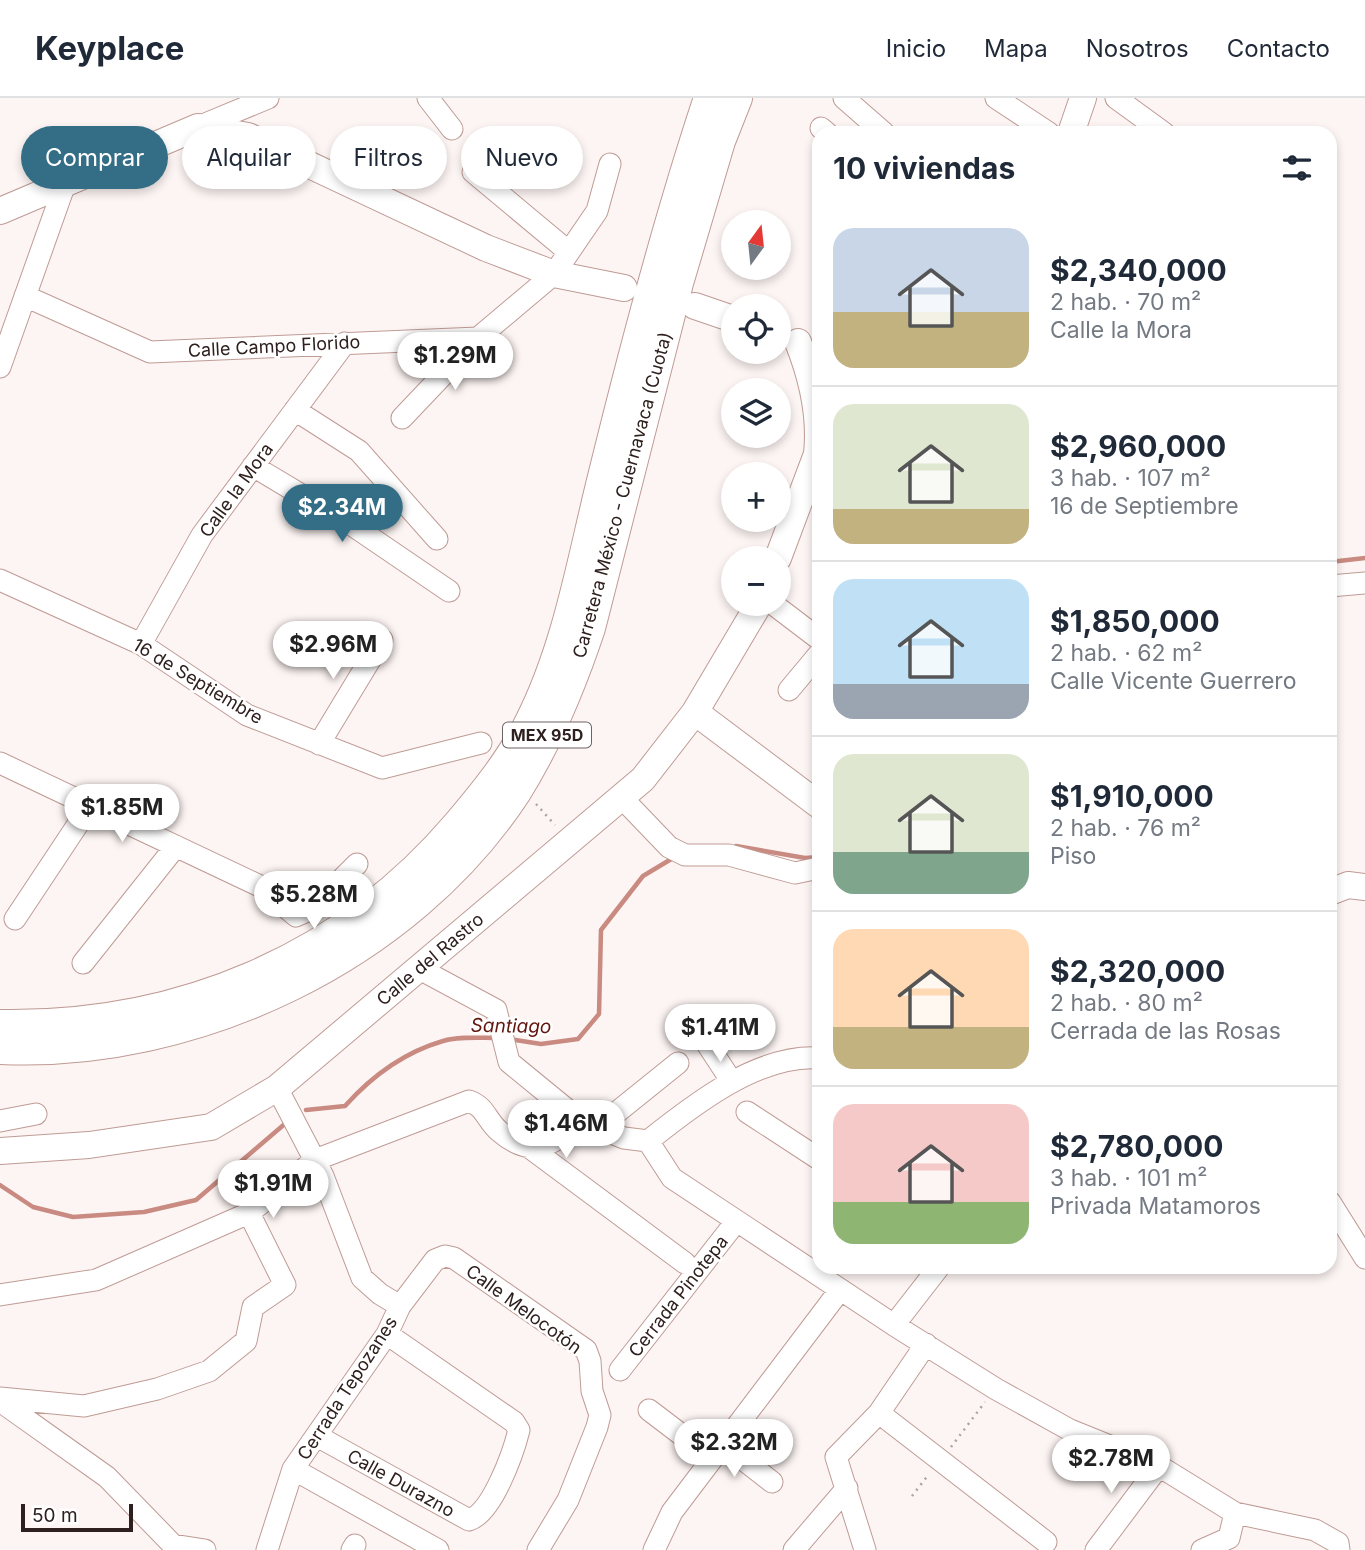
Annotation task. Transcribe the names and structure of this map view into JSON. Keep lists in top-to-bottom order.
{
  "streets": {
    "highway": ["Carretera México - Cuernavaca (Cuota)", "MEX 95D"],
    "main road": ["Calle del Rastro"],
    "street": [
      "Calle Campo Florido",
      "Calle la Mora",
      "16 de Septiembre",
      "Cerrada Pinotepa",
      "Calle Melocotón",
      "Cerrada Tepozanes",
      "Calle Durazno"
    ]
  },
  "crossings": [
    ["Calle Campo Florido", "Calle la Mora"],
    ["Calle la Mora", "16 de Septiembre"],
    ["Calle Melocotón", "Cerrada Tepozanes"],
    ["Cerrada Tepozanes", "Calle Durazno"]
  ],
  "water": ["Santiago"],
  "scale_bar": "50 m",
  "north": "top",
  "page": {
    "header": "Keyplace",
    "nav": [
      "Inicio",
      "Mapa",
      "Nosotros",
      "Contacto"
    ],
    "chip": [
      "Comprar",
      "Alquilar",
      "Filtros",
      "Nuevo"
    ],
    "heading": "10 viviendas",
    "map_buttons": ["+", "−"],
    "list": [
      {
        "name": "$2,340,000",
        "note": "2 hab. · 70 m² · Calle la Mora"
      },
      {
        "name": "$2,960,000",
        "note": "3 hab. · 107 m² · 16 de Septiembre"
      },
      {
        "name": "$1,850,000",
        "note": "2 hab. · 62 m² · Calle Vicente Guerrero"
      },
      {
        "name": "$1,910,000",
        "note": "2 hab. · 76 m² · Piso"
      },
      {
        "name": "$2,320,000",
        "note": "2 hab. · 80 m² · Cerrada de las Rosas"
      },
      {
        "name": "$2,780,000",
        "note": "3 hab. · 101 m² · Privada Matamoros"
      }
    ],
    "price": [
      "$1.29M",
      "$2.34M",
      "$2.96M",
      "$1.85M",
      "$5.28M",
      "$1.41M",
      "$1.46M",
      "$1.91M",
      "$2.32M",
      "$2.78M"
    ],
    "scale": "50 m"
  }
}
